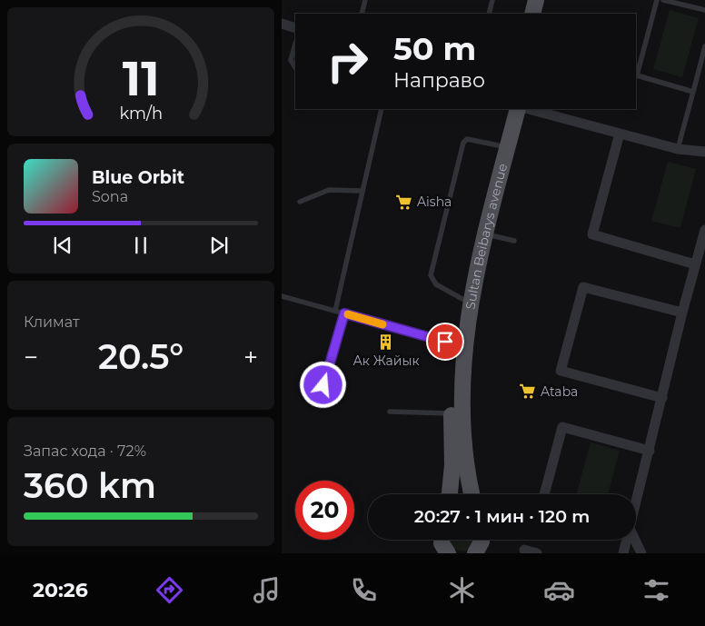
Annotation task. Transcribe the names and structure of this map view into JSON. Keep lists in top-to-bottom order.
{
  "streets": {
    "main road": ["Sultan Beibarys avenue"]
  },
  "places": {
    "supermarket": ["Aisha", "Ataba"],
    "building": ["Ак Жайык"]
  },
  "page": {
    "turn": ["50 m", "Направо"],
    "song": ["Blue Orbit", "Sona"],
    "tile": [
      "Климат",
      ["Запас хода · 72%", "360 km"]
    ],
    "heat": ["−", "20.5°", "+"],
    "limit": "20",
    "trip": "20:27 · 1 мин · 120 m",
    "tabs": "20:26",
    "gauge": ["11", "km/h"]
  }
}
